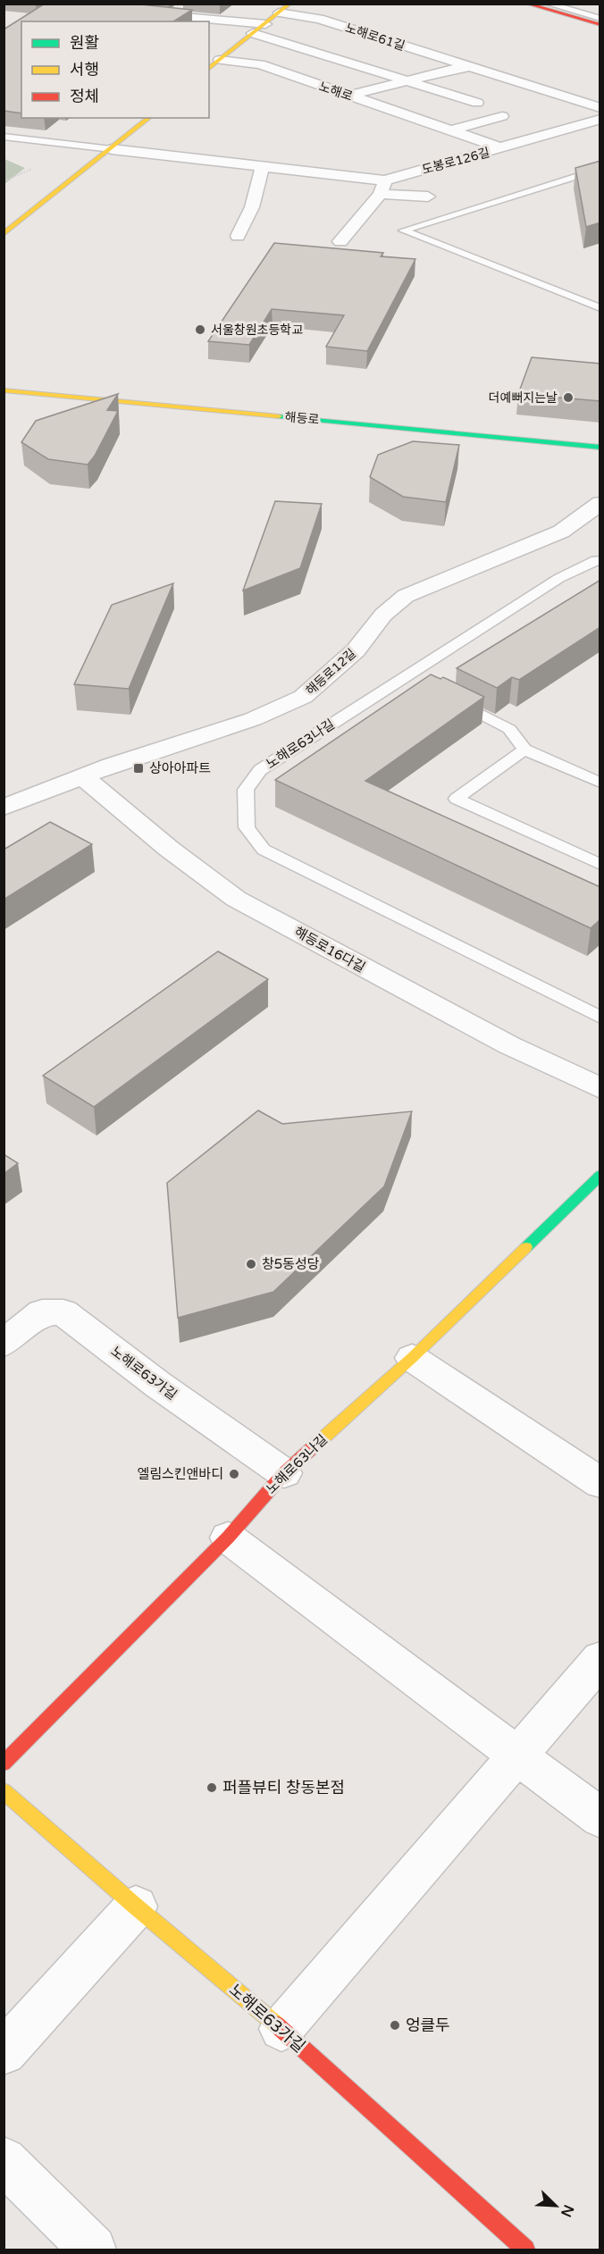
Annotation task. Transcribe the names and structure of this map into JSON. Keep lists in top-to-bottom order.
{
  "streets": {
    "main road": ["해등로", "노해로63나길", "노해로63가길"],
    "street": [
      "노해로61길",
      "노해로",
      "도봉로126길",
      "해등로12길",
      "해등로16다길"
    ]
  },
  "crossings": [
    ["노해로61길", "노해로"],
    ["노해로", "도봉로126길"],
    ["해등로12길", "해등로16다길"],
    ["노해로63나길", "노해로63가길"]
  ],
  "places": {
    "other": [
      "서울창원초등학교",
      "더예뻐지는날",
      "창5동성당",
      "엘림스킨앤바디",
      "퍼플뷰티 창동본점",
      "엉클두"
    ],
    "transit": ["상아아파트"]
  },
  "legend": ["원활", "서행", "정체"],
  "north": "bottom right"
}
